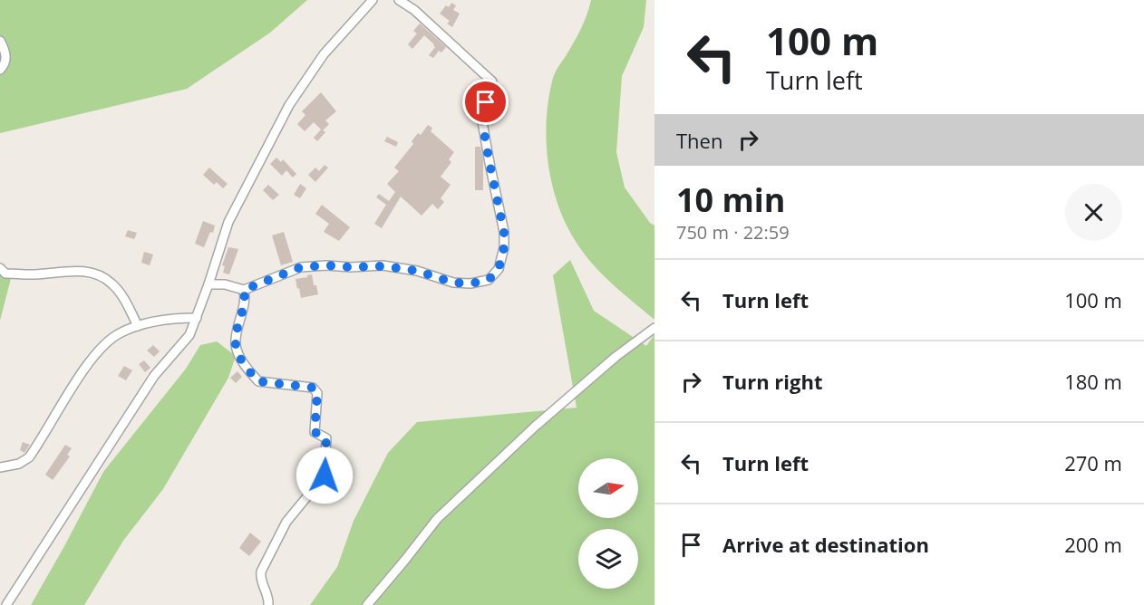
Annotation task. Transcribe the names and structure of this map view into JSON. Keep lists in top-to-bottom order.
{
  "north": "right",
  "page": {
    "turn": ["100 m", "Turn left"],
    "then": "Then",
    "heading": ["10 min", "750 m · 22:59"],
    "list": [
      {
        "name": "Turn left",
        "value": "100 m"
      },
      {
        "name": "Turn right",
        "value": "180 m"
      },
      {
        "name": "Turn left",
        "value": "270 m"
      },
      {
        "name": "Arrive at destination",
        "value": "200 m"
      }
    ]
  }
}
